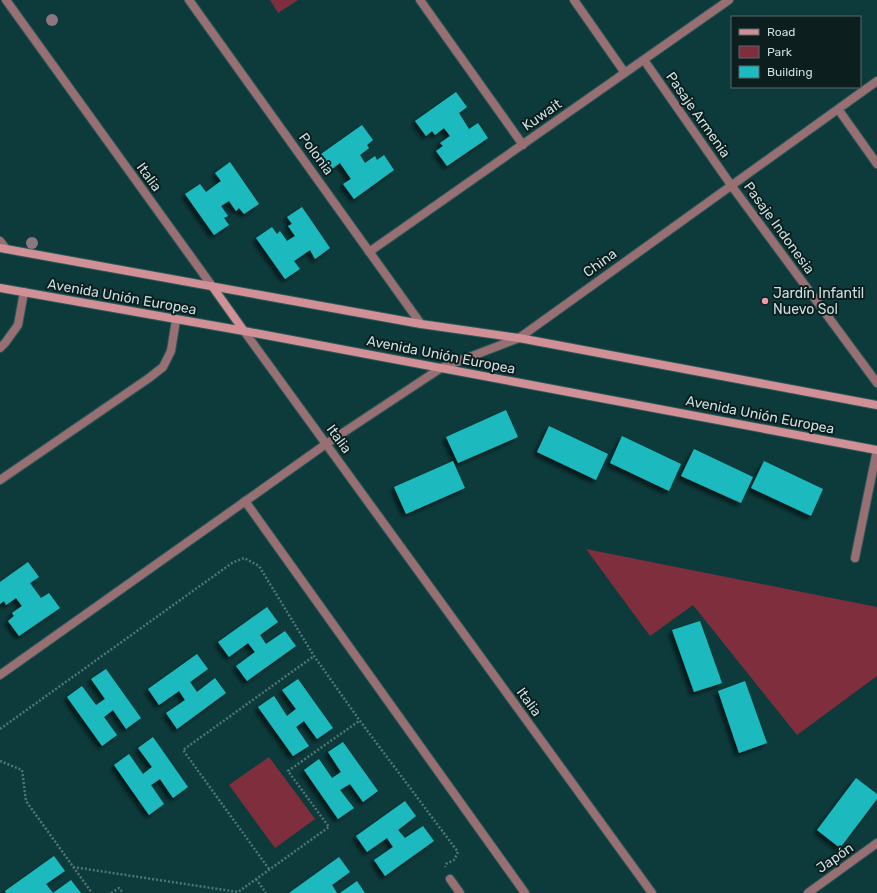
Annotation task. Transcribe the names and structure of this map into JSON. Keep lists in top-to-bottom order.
{
  "streets": {
    "street": [
      "Kuwait",
      "Pasaje Armenia",
      "Polonia",
      "Italia",
      "Pasaje Indonesia",
      "China",
      "Avenida Unión Europea",
      "Japón"
    ]
  },
  "crossings": [
    ["Kuwait", "Pasaje Armenia"],
    ["Kuwait", "Polonia"],
    ["Pasaje Armenia", "Pasaje Indonesia"],
    ["Pasaje Armenia", "China"],
    ["Polonia", "Avenida Unión Europea"],
    ["Italia", "China"],
    ["Italia", "Avenida Unión Europea"],
    ["Pasaje Indonesia", "China"],
    ["China", "Avenida Unión Europea"]
  ],
  "places": ["Jardín Infantil Nuevo Sol"],
  "legend": ["Road", "Park", "Building"]
}
